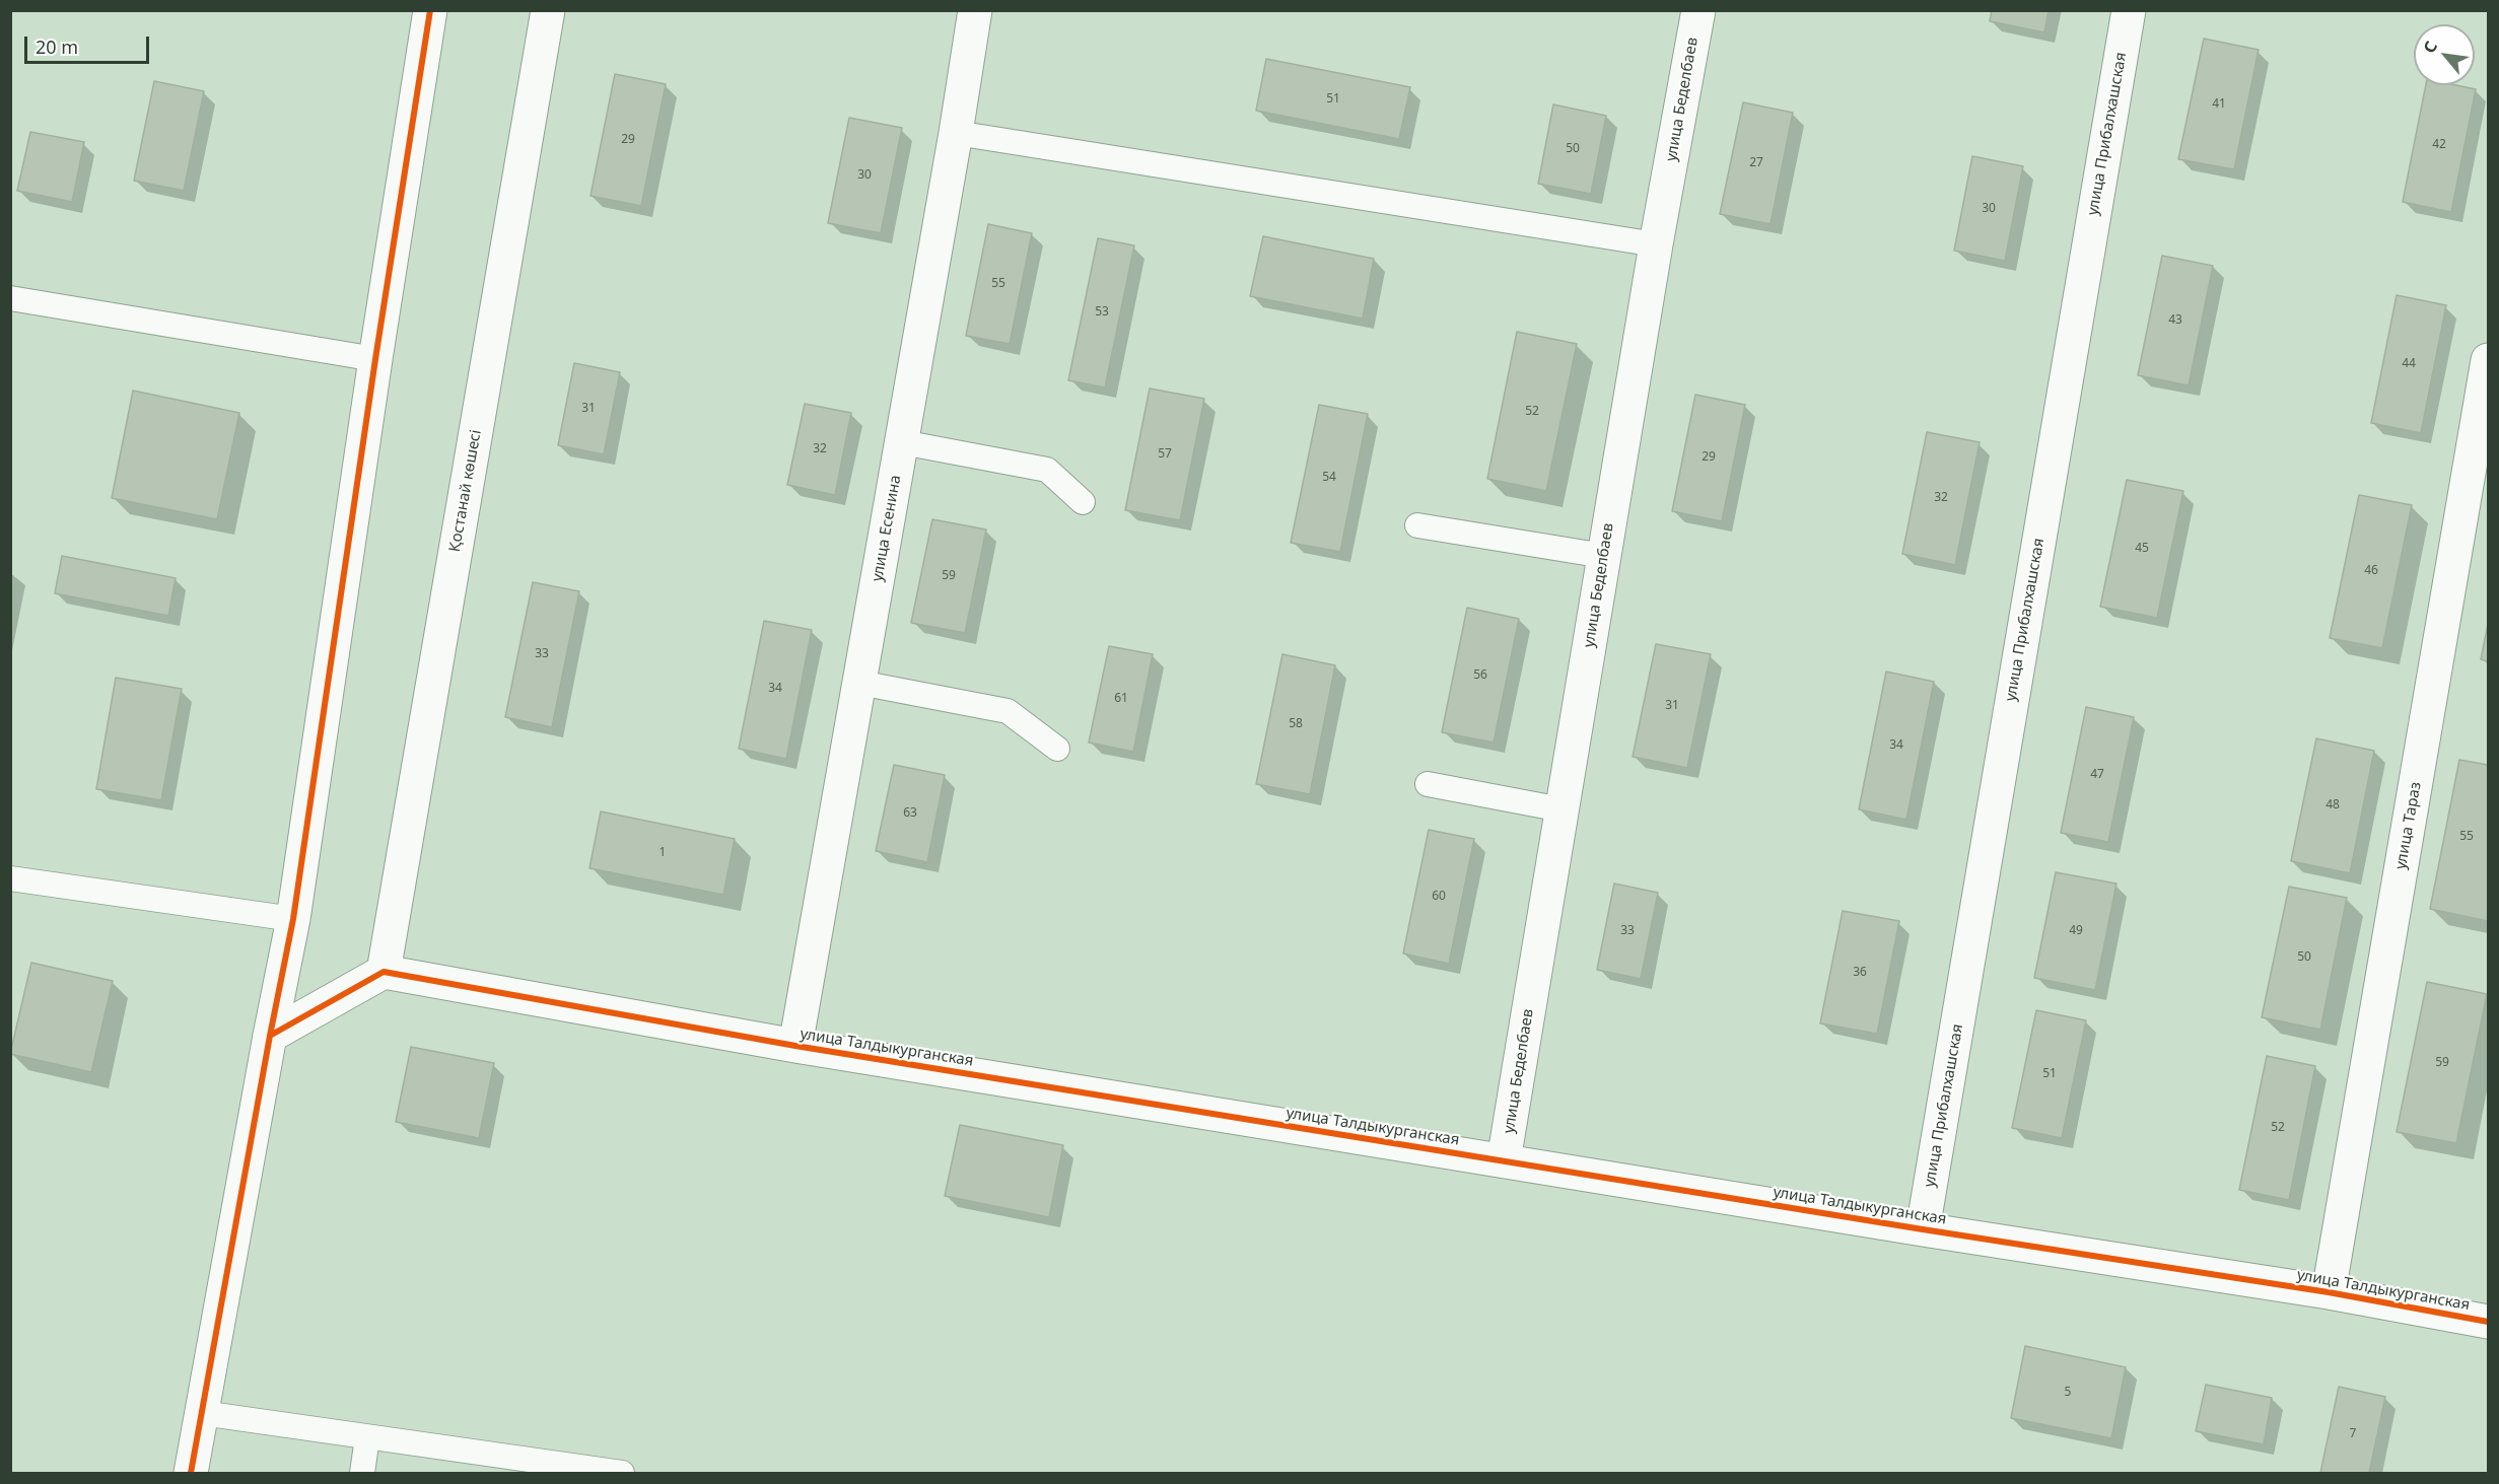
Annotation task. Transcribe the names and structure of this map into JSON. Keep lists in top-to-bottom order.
{
  "streets": {
    "street": [
      "улица Беделбаев",
      "улица Прибалхашская",
      "Қостанай көшесі",
      "улица Есенина",
      "улица Тараз",
      "улица Талдыкурганская"
    ]
  },
  "crossings": [
    ["улица Беделбаев", "улица Талдыкурганская"],
    ["улица Прибалхашская", "улица Талдыкурганская"],
    ["Қостанай көшесі", "улица Талдыкурганская"],
    ["улица Есенина", "улица Талдыкурганская"],
    ["улица Тараз", "улица Талдыкурганская"]
  ],
  "house_numbers": [
    "51",
    "41",
    "29",
    "42",
    "50",
    "27",
    "30",
    "30",
    "55",
    "53",
    "43",
    "44",
    "31",
    "52",
    "32",
    "57",
    "29",
    "54",
    "32",
    "45",
    "46",
    "59",
    "33",
    "56",
    "34",
    "61",
    "31",
    "58",
    "34",
    "47",
    "48",
    "63",
    "55",
    "1",
    "60",
    "33",
    "49",
    "50",
    "36",
    "59",
    "51",
    "52",
    "5",
    "7"
  ],
  "scale_bar": "20 m",
  "north": "top left"
}
